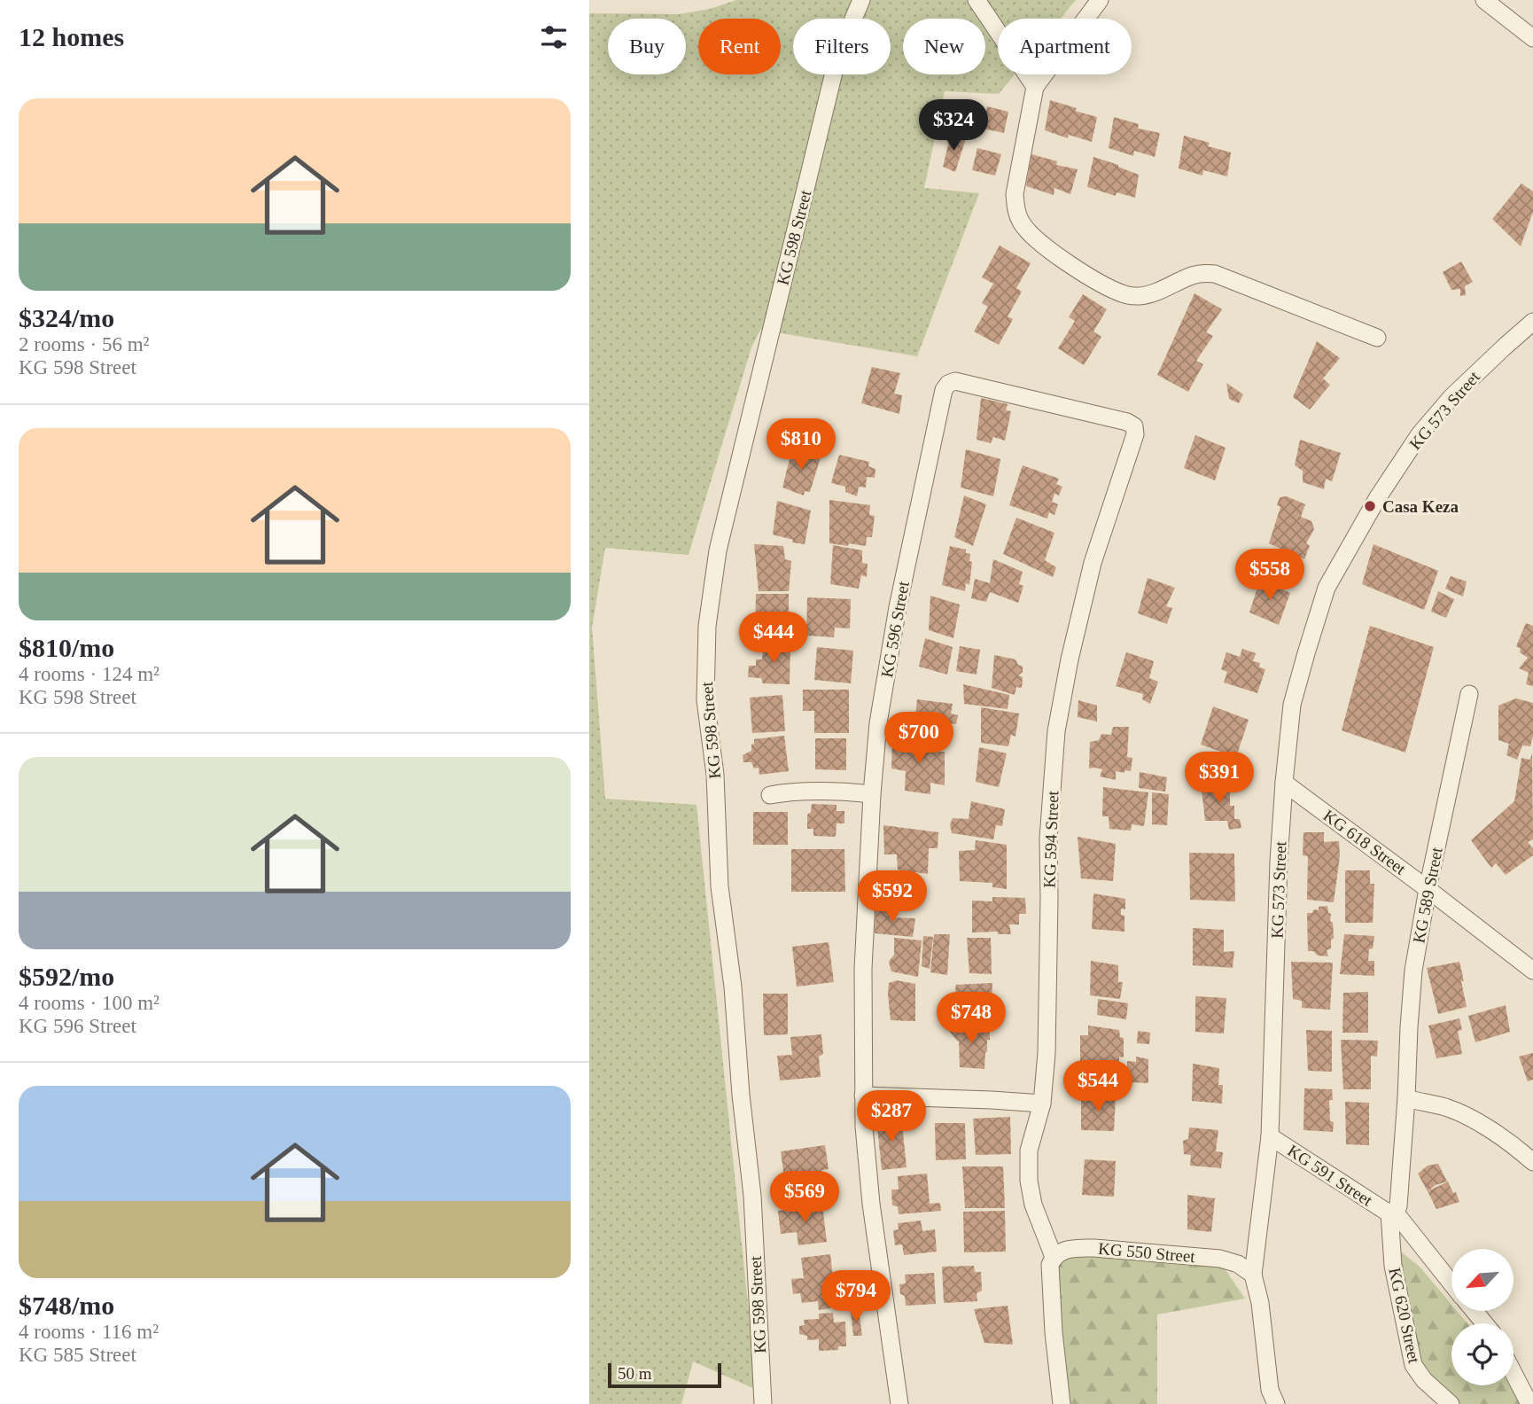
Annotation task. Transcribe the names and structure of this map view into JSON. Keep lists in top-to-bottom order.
{
  "streets": {
    "street": [
      "KG 598 Street",
      "KG 573 Street",
      "KG 596 Street",
      "KG 594 Street",
      "KG 618 Street",
      "KG 589 Street",
      "KG 591 Street",
      "KG 550 Street",
      "KG 620 Street"
    ]
  },
  "crossings": [
    ["KG 573 Street", "KG 618 Street"],
    ["KG 573 Street", "KG 591 Street"],
    ["KG 573 Street", "KG 550 Street"],
    ["KG 596 Street", "KG 594 Street"],
    ["KG 594 Street", "KG 550 Street"],
    ["KG 618 Street", "KG 589 Street"],
    ["KG 589 Street", "KG 591 Street"],
    ["KG 591 Street", "KG 620 Street"]
  ],
  "places": ["Casa Keza"],
  "scale_bar": "50 m",
  "north": "bottom left",
  "page": {
    "heading": "12 homes",
    "chip": [
      "Buy",
      "Rent",
      "Filters",
      "New",
      "Apartment"
    ],
    "list": [
      {
        "name": "$324/mo",
        "note": "2 rooms · 56 m² · KG 598 Street"
      },
      {
        "name": "$810/mo",
        "note": "4 rooms · 124 m² · KG 598 Street"
      },
      {
        "name": "$592/mo",
        "note": "4 rooms · 100 m² · KG 596 Street"
      },
      {
        "name": "$748/mo",
        "note": "4 rooms · 116 m² · KG 585 Street"
      }
    ],
    "price": [
      "$324",
      "$810",
      "$558",
      "$444",
      "$700",
      "$391",
      "$592",
      "$748",
      "$544",
      "$287",
      "$569",
      "$794"
    ],
    "scale": "50 m"
  }
}
